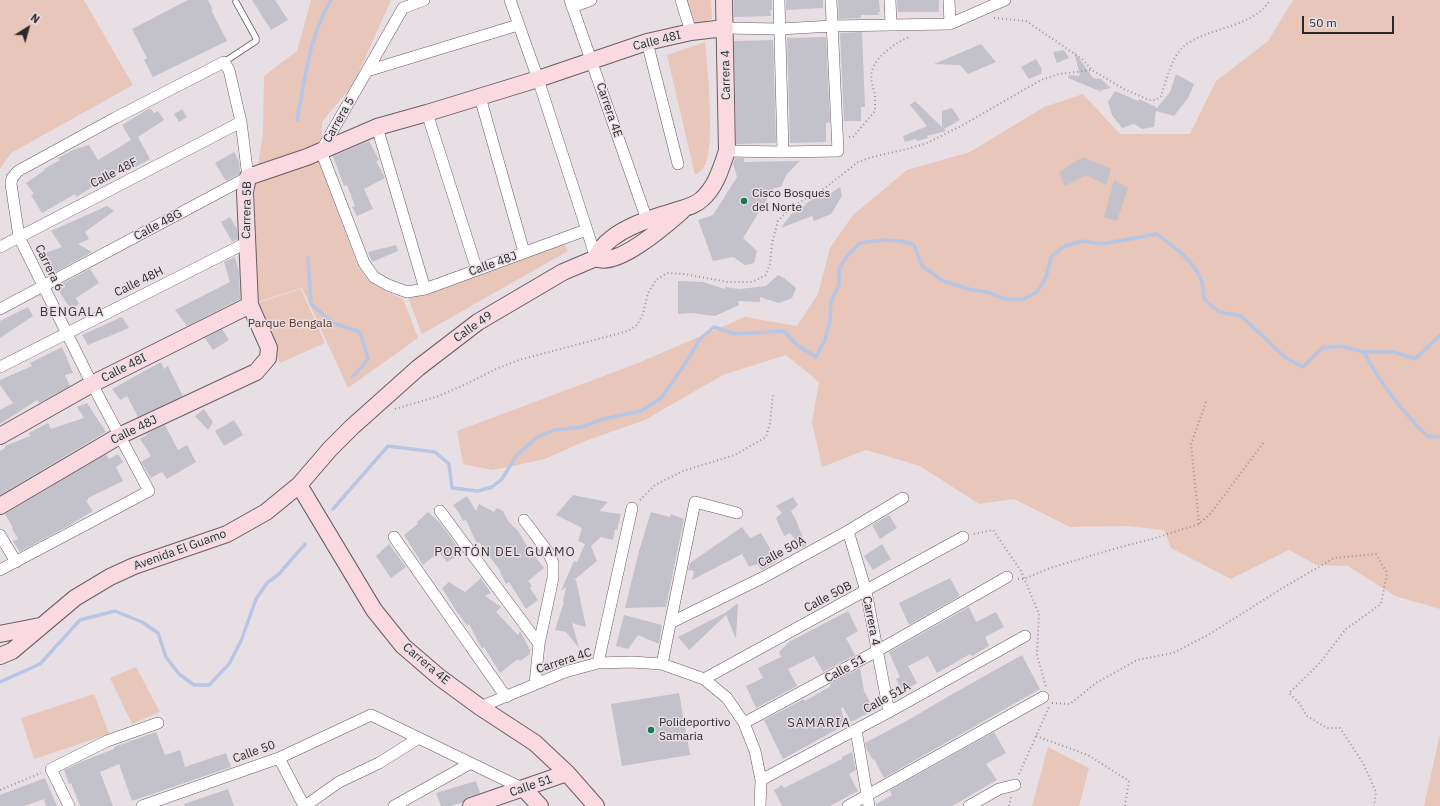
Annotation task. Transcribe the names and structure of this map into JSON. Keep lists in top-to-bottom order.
{
  "streets": {
    "street": [
      "Calle 48I",
      "Carrera 4",
      "Carrera 4E",
      "Carrera 5",
      "Calle 48F",
      "Carrera 5B",
      "Calle 48G",
      "Calle 48J",
      "Carrera 6",
      "Calle 48H",
      "Calle 49",
      "Avenida El Guamo",
      "Calle 50A",
      "Calle 50B",
      "Carrera 4C",
      "Calle 51",
      "Calle 51A",
      "Calle 50"
    ]
  },
  "crossings": [
    ["Calle 48I", "Carrera 4"],
    ["Calle 48I", "Carrera 4E"],
    ["Calle 48I", "Carrera 5"],
    ["Calle 48I", "Carrera 5B"],
    ["Calle 48I", "Calle 48G"],
    ["Calle 48I", "Carrera 6"],
    ["Carrera 4", "Calle 50A"],
    ["Carrera 4", "Calle 50B"],
    ["Carrera 4", "Calle 51"],
    ["Carrera 4", "Calle 51A"],
    ["Carrera 4E", "Avenida El Guamo"],
    ["Carrera 4E", "Carrera 4C"],
    ["Carrera 4E", "Calle 51"],
    ["Carrera 5", "Calle 48G"],
    ["Carrera 5", "Calle 48J"],
    ["Calle 48F", "Carrera 5B"],
    ["Calle 48F", "Carrera 6"],
    ["Carrera 5B", "Calle 48G"],
    ["Carrera 5B", "Calle 48J"],
    ["Carrera 5B", "Carrera 6"],
    ["Carrera 5B", "Calle 48H"],
    ["Calle 48G", "Carrera 6"],
    ["Calle 48J", "Carrera 6"],
    ["Carrera 6", "Calle 48H"],
    ["Calle 49", "Avenida El Guamo"],
    ["Calle 50B", "Carrera 4C"],
    ["Carrera 4C", "Calle 51"],
    ["Carrera 4C", "Calle 51A"]
  ],
  "districts": ["BENGALA", "PORTÓN DEL GUAMO", "SAMARIA"],
  "parks": ["Parque Bengala"],
  "places": ["Cisco Bosques del Norte", "Polideportivo Samaria"],
  "scale_bar": "50 m",
  "north": "top right"
}
